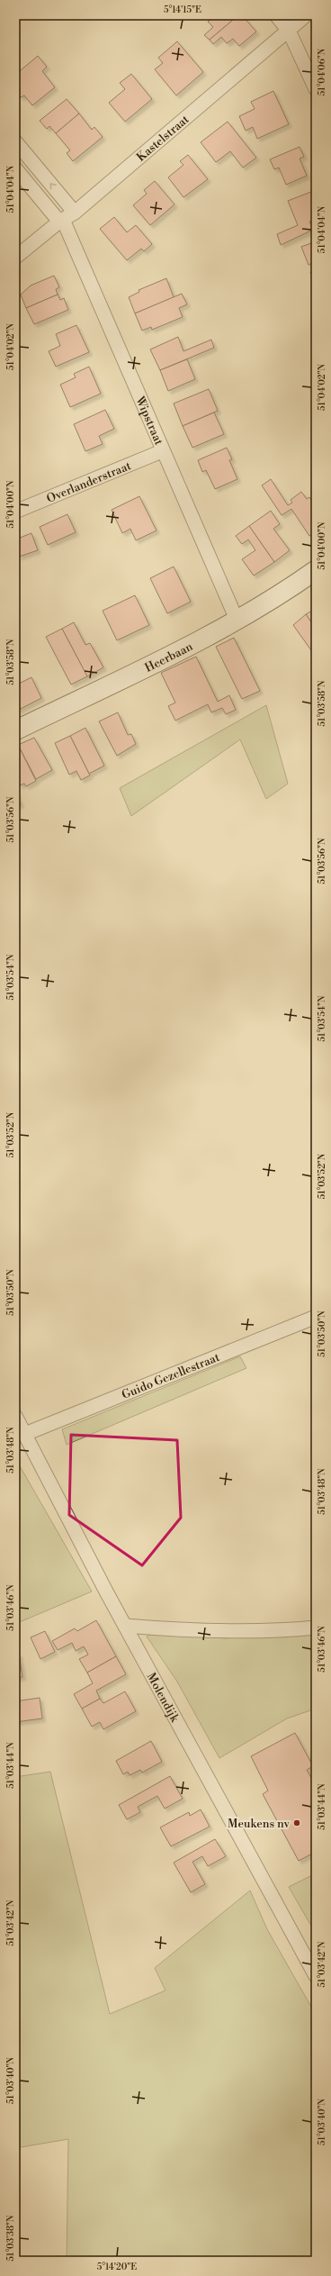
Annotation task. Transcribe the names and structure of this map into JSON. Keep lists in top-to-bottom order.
{
  "streets": {
    "street": [
      "Kastelstraat",
      "Wipstraat",
      "Overlanderstraat",
      "Heerbaan",
      "Guido Gezellestraat",
      "Molendijk"
    ]
  },
  "crossings": [
    ["Kastelstraat", "Wipstraat"],
    ["Wipstraat", "Overlanderstraat"],
    ["Wipstraat", "Heerbaan"],
    ["Guido Gezellestraat", "Molendijk"]
  ],
  "places": ["Meukens nv"],
  "coordinates": [
    "5°14'15\"E",
    "51°04'06\"N",
    "51°04'04\"N",
    "51°04'02\"N",
    "51°04'00\"N",
    "51°03'58\"N",
    "51°03'56\"N",
    "51°03'54\"N",
    "51°03'52\"N",
    "51°03'50\"N",
    "51°03'48\"N",
    "51°03'46\"N",
    "51°03'44\"N",
    "51°03'42\"N",
    "51°03'40\"N",
    "51°03'38\"N",
    "5°14'20\"E"
  ]
}
